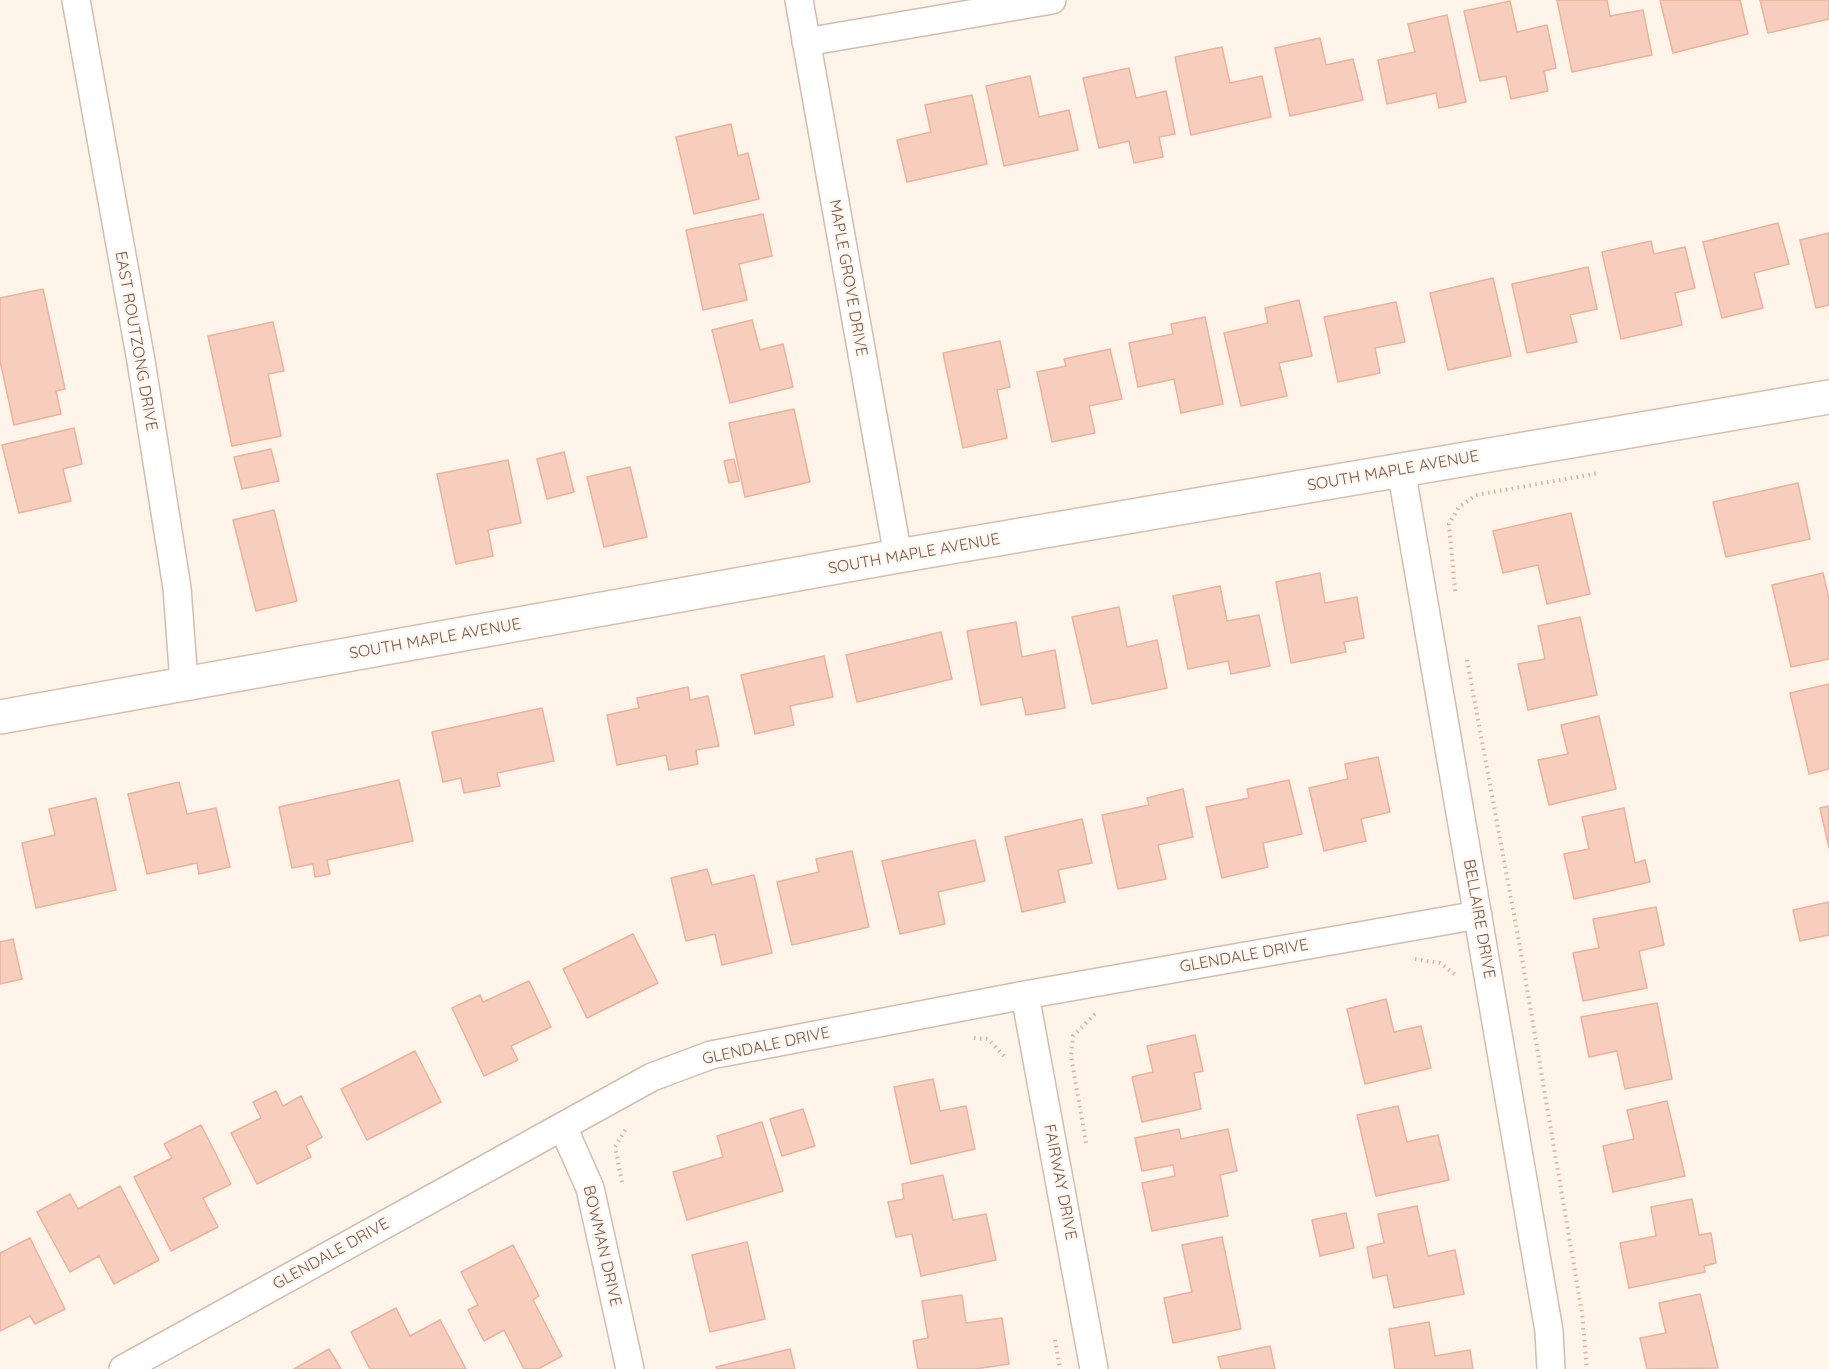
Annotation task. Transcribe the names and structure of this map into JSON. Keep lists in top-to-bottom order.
{
  "streets": {
    "main road": ["SOUTH MAPLE AVENUE"],
    "street": [
      "MAPLE GROVE DRIVE",
      "EAST ROUTZONG DRIVE",
      "BELLAIRE DRIVE",
      "GLENDALE DRIVE",
      "FAIRWAY DRIVE",
      "BOWMAN DRIVE"
    ]
  },
  "crossings": [
    ["MAPLE GROVE DRIVE", "SOUTH MAPLE AVENUE"],
    ["EAST ROUTZONG DRIVE", "SOUTH MAPLE AVENUE"],
    ["SOUTH MAPLE AVENUE", "BELLAIRE DRIVE"],
    ["BELLAIRE DRIVE", "GLENDALE DRIVE"],
    ["GLENDALE DRIVE", "FAIRWAY DRIVE"],
    ["GLENDALE DRIVE", "BOWMAN DRIVE"]
  ]
}
